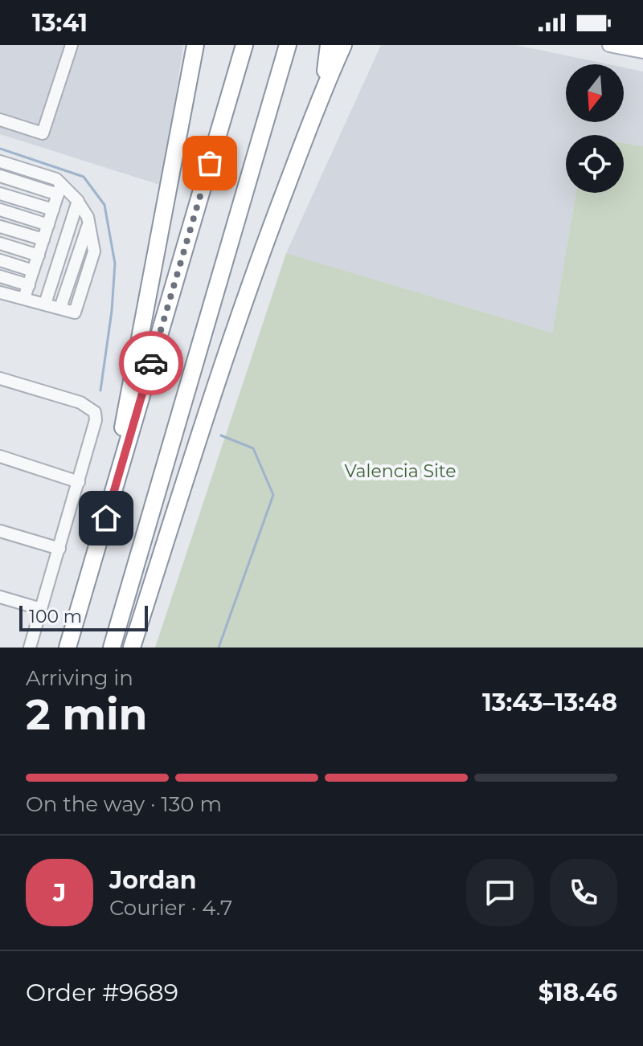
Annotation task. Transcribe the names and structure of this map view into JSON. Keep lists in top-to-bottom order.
{
  "parks": ["Valencia Site"],
  "scale_bar": "100 m",
  "north": "bottom",
  "page": {
    "status": "13:41",
    "scale": "100 m",
    "heading": ["2 min", "Arriving in", "13:43–13:48"],
    "panel": [
      "Jordan",
      "Courier · 4.7",
      "Order #9689",
      "$18.46"
    ],
    "bar": "On the way · 130 m",
    "round": "J"
  }
}
